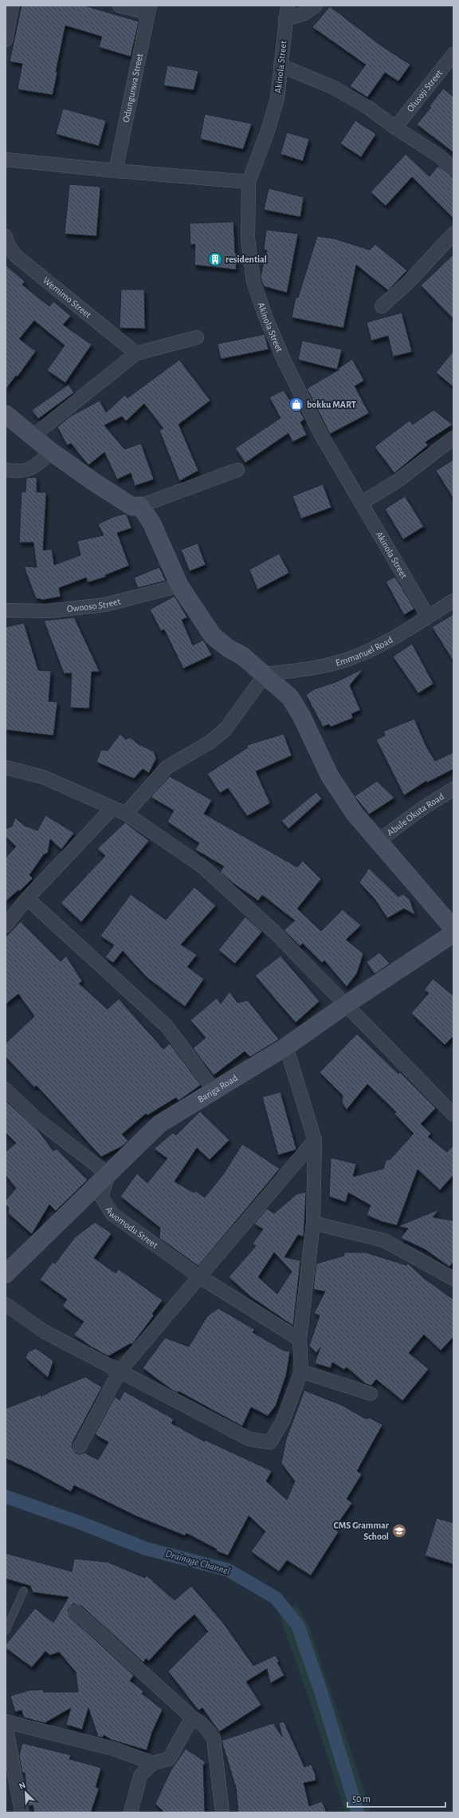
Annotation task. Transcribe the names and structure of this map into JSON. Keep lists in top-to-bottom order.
{
  "streets": {
    "street": [
      "Akinola Street",
      "Odungunwa Street",
      "Olusoji Street",
      "Wemimo Street",
      "Owooso Street",
      "Emmanuel Road",
      "Abule Okuta Road",
      "Bariga Road",
      "Awomodu Street"
    ]
  },
  "crossings": [
    ["Akinola Street", "Emmanuel Road"],
    ["Bariga Road", "Awomodu Street"]
  ],
  "water": ["Drainage Channel"],
  "places": {
    "building": ["residential"],
    "shop": ["bokku MART"],
    "school or university": ["CMS Grammar School"]
  },
  "scale_bar": "50 m",
  "north": "top left"
}
